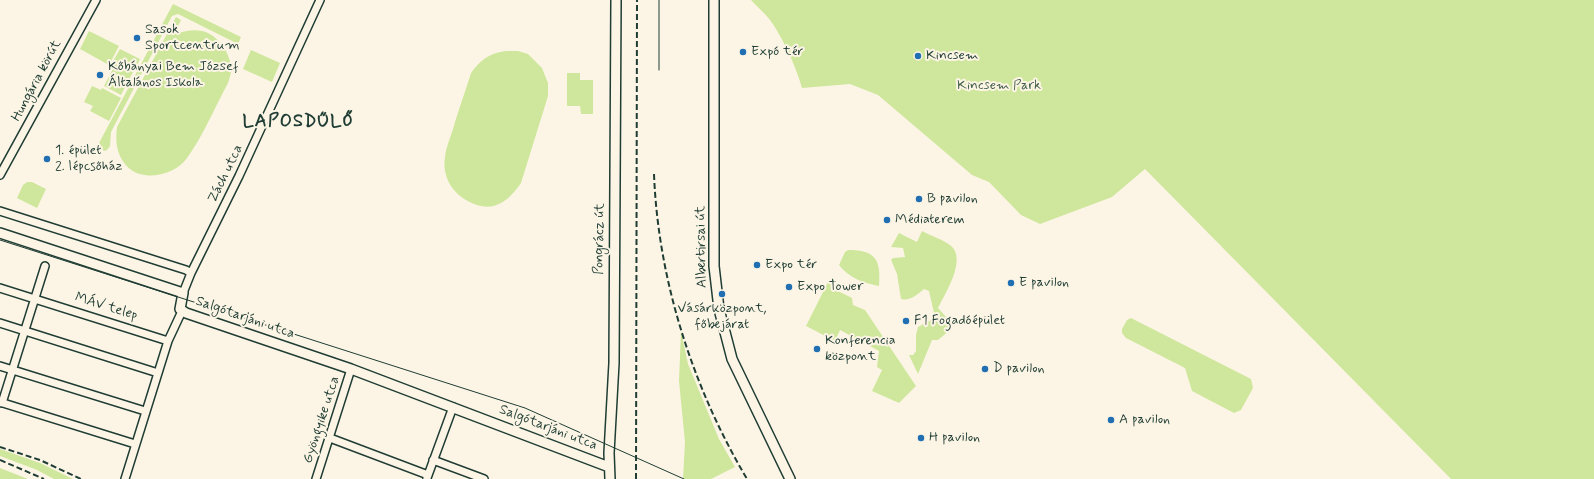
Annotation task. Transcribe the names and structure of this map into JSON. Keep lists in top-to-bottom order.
{
  "streets": {
    "street": [
      "Hungária körút",
      "Zách utca",
      "Pongrácz út",
      "Albertirsai út",
      "MÁV telep",
      "Salgótarjáni utca",
      "Gyöngyike utca"
    ]
  },
  "crossings": [
    ["Zách utca", "Salgótarjáni utca"],
    ["Pongrácz út", "Salgótarjáni utca"],
    ["Salgótarjáni utca", "Gyöngyike utca"]
  ],
  "districts": ["LAPOSDŰLŐ"],
  "parks": ["Kincsem Park"],
  "places": [
    "Sasok Sportcentrum",
    "Expó tér",
    "Kincsem",
    "Kőbányai Bem József Általános Iskola",
    "1. épület 2. lépcsőház",
    "B pavilon",
    "Médiaterem",
    "Expo tér",
    "E pavilon",
    "Expo Tower",
    "Vásárközpont, főbejárat",
    "F1 Fogadóépület",
    "Konferencia központ",
    "D pavilon",
    "A pavilon",
    "H pavilon"
  ]
}
